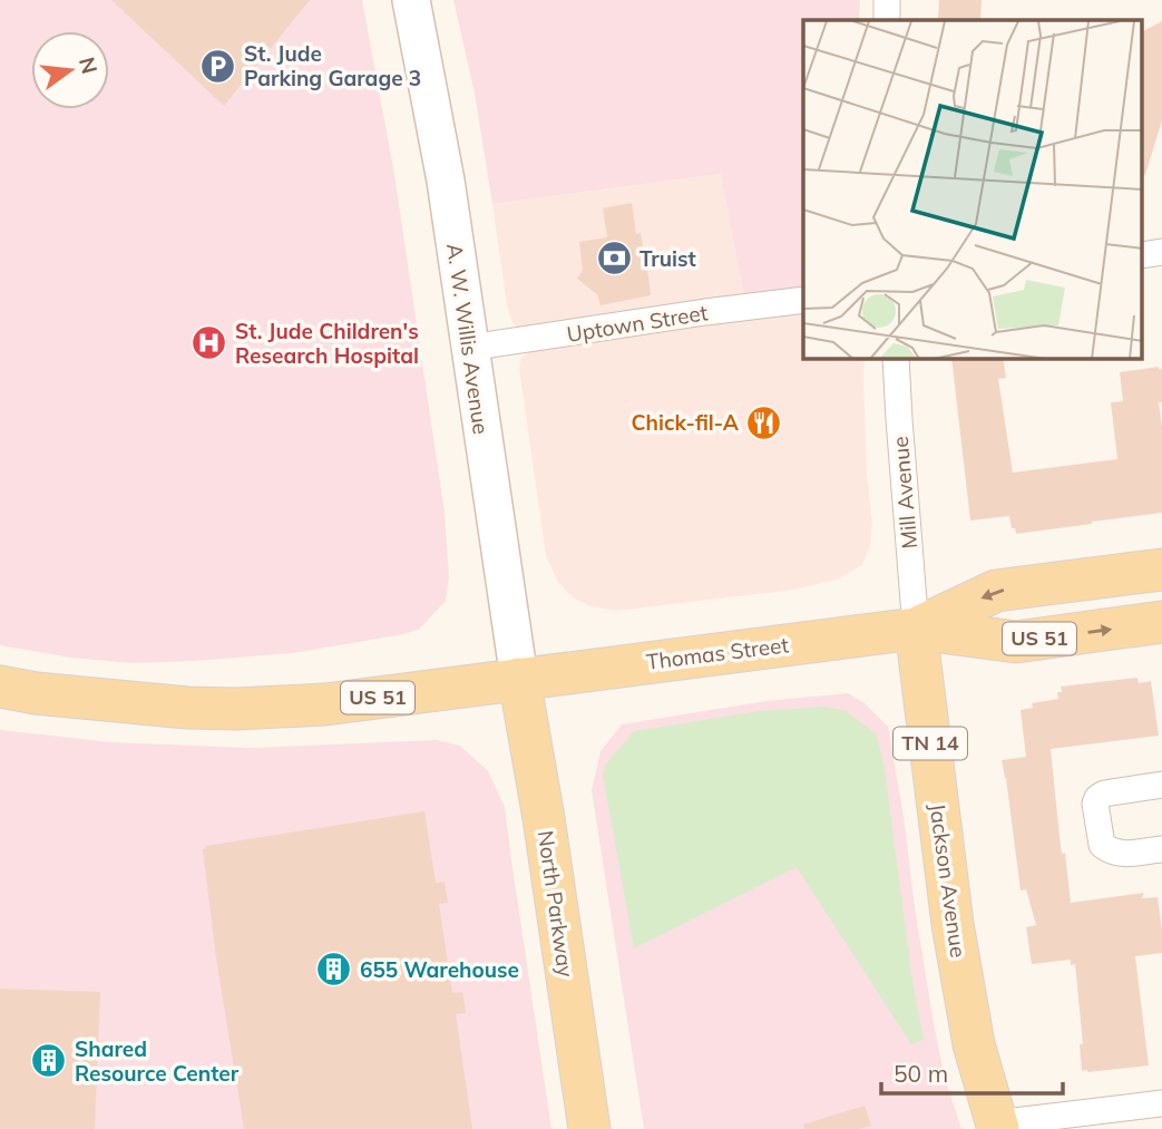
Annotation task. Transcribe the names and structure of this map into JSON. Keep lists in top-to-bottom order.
{
  "streets": {
    "main road": [
      "A. W. Willis Avenue",
      "US 51",
      "Thomas Street",
      "TN 14",
      "Jackson Avenue",
      "North Parkway"
    ],
    "street": ["Uptown Street", "Mill Avenue"]
  },
  "crossings": [
    ["Uptown Street", "A. W. Willis Avenue"],
    ["A. W. Willis Avenue", "US 51"],
    ["A. W. Willis Avenue", "Thomas Street"],
    ["A. W. Willis Avenue", "North Parkway"],
    ["Mill Avenue", "Thomas Street"],
    ["Mill Avenue", "Jackson Avenue"],
    ["US 51", "Thomas Street"],
    ["US 51", "North Parkway"],
    ["Thomas Street", "Jackson Avenue"],
    ["Thomas Street", "North Parkway"]
  ],
  "places": {
    "parking": ["St. Jude Parking Garage 3"],
    "bank": ["Truist"],
    "hospital": ["St. Jude Children's Research Hospital"],
    "restaurant": ["Chick-fil-A"],
    "building": ["655 Warehouse", "Shared Resource Center"]
  },
  "scale_bar": "50 m",
  "north": "right"
}
